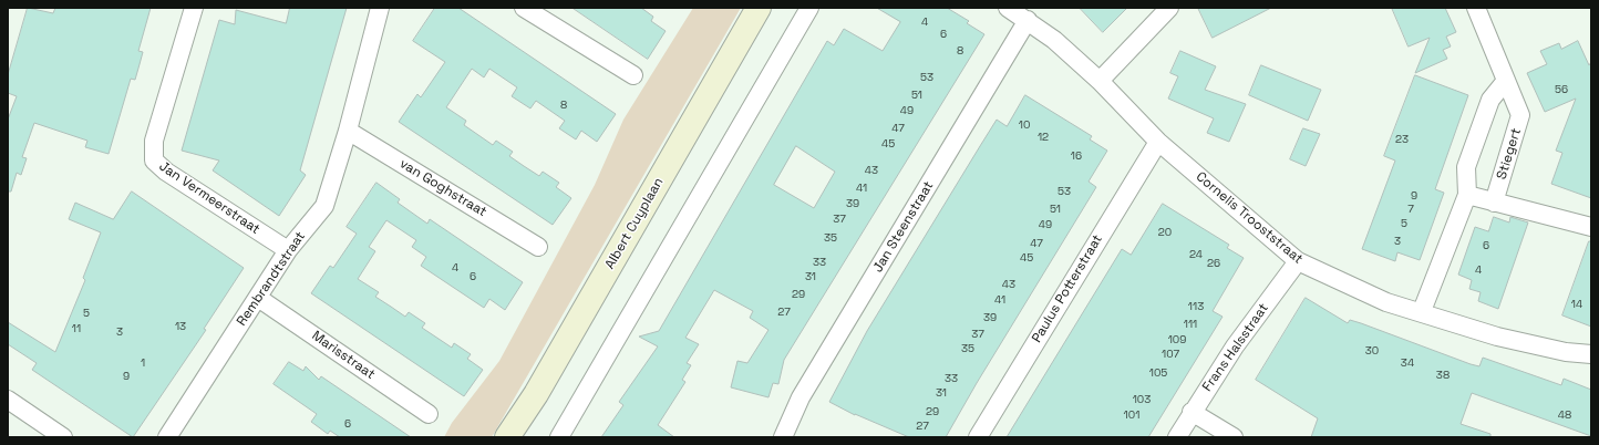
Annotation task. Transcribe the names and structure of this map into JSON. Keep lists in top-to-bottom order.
{
  "streets": {
    "street": [
      "Stiegert",
      "van Goghstraat",
      "Jan Vermeerstraat",
      "Cornelis Trooststraat",
      "Albert Cuyplaan",
      "Jan Steenstraat",
      "Rembrandtstraat",
      "Paulus Potterstraat",
      "Frans Halsstraat",
      "Marisstraat"
    ]
  },
  "crossings": [
    ["van Goghstraat", "Rembrandtstraat"],
    ["Jan Vermeerstraat", "Rembrandtstraat"],
    ["Cornelis Trooststraat", "Jan Steenstraat"],
    ["Cornelis Trooststraat", "Paulus Potterstraat"],
    ["Cornelis Trooststraat", "Frans Halsstraat"],
    ["Rembrandtstraat", "Marisstraat"]
  ],
  "house_numbers": [
    "4",
    "6",
    "8",
    "53",
    "56",
    "51",
    "8",
    "49",
    "10",
    "47",
    "12",
    "23",
    "45",
    "16",
    "43",
    "41",
    "53",
    "9",
    "39",
    "51",
    "7",
    "37",
    "5",
    "49",
    "20",
    "35",
    "3",
    "47",
    "6",
    "24",
    "45",
    "33",
    "26",
    "4",
    "4",
    "6",
    "31",
    "43",
    "29",
    "41",
    "14",
    "113",
    "27",
    "5",
    "39",
    "111",
    "13",
    "11",
    "3",
    "37",
    "109",
    "35",
    "30",
    "107",
    "1",
    "34",
    "105",
    "38",
    "9",
    "33",
    "31",
    "103",
    "29",
    "101",
    "48",
    "6",
    "27"
  ]
}
